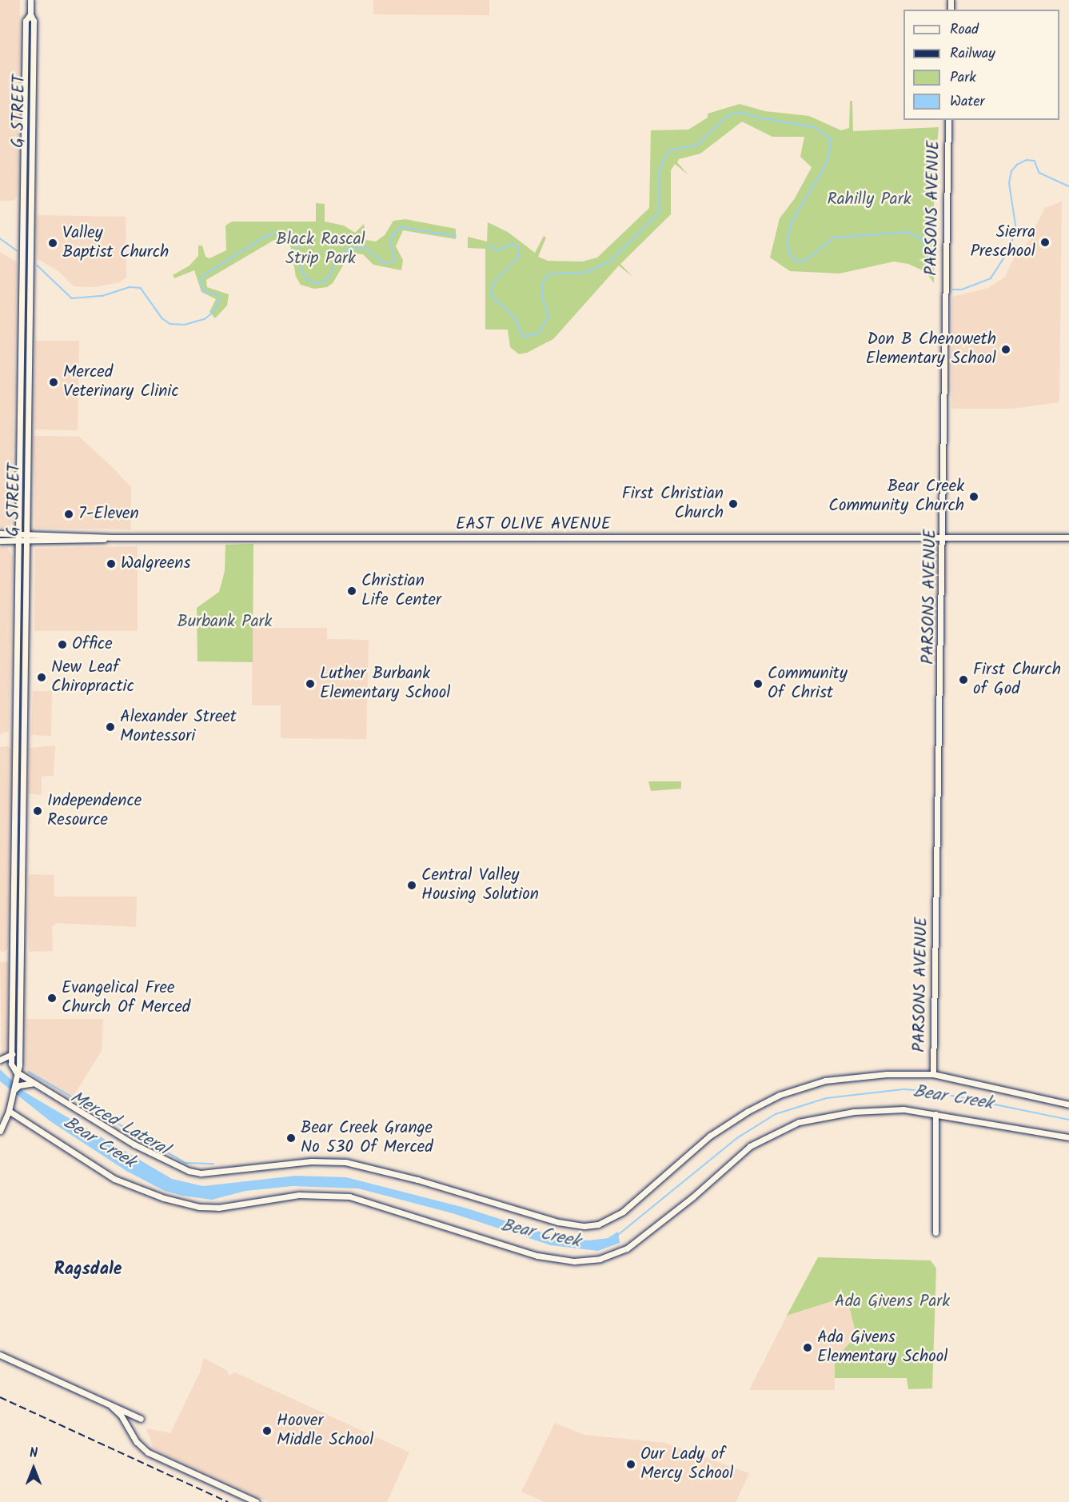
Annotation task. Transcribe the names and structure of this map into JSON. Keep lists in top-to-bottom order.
{
  "streets": {
    "street": ["G STREET", "PARSONS AVENUE", "EAST OLIVE AVENUE"]
  },
  "crossings": [
    ["G STREET", "EAST OLIVE AVENUE"],
    ["PARSONS AVENUE", "EAST OLIVE AVENUE"]
  ],
  "districts": ["Ragsdale"],
  "water": ["Bear Creek", "Merced Lateral"],
  "parks": [
    "Rahilly Park",
    "Black Rascal Strip Park",
    "Burbank Park",
    "Ada Givens Park"
  ],
  "places": [
    "Sierra Preschool",
    "Valley Baptist Church",
    "Don B Chenoweth Elementary School",
    "Merced Veterinary Clinic",
    "Bear Creek Community Church",
    "First Christian Church",
    "7-Eleven",
    "Walgreens",
    "Christian Life Center",
    "Office",
    "New Leaf Chiropractic",
    "First Church of God",
    "Luther Burbank Elementary School",
    "Community Of Christ",
    "Alexander Street Montessori",
    "Independence Resource",
    "Central Valley Housing Solution",
    "Evangelical Free Church Of Merced",
    "Bear Creek Grange No 530 Of Merced",
    "Ada Givens Elementary School",
    "Hoover Middle School",
    "Our Lady of Mercy School"
  ],
  "legend": [
    "Road",
    "Railway",
    "Park",
    "Water"
  ],
  "north": "top"
}
